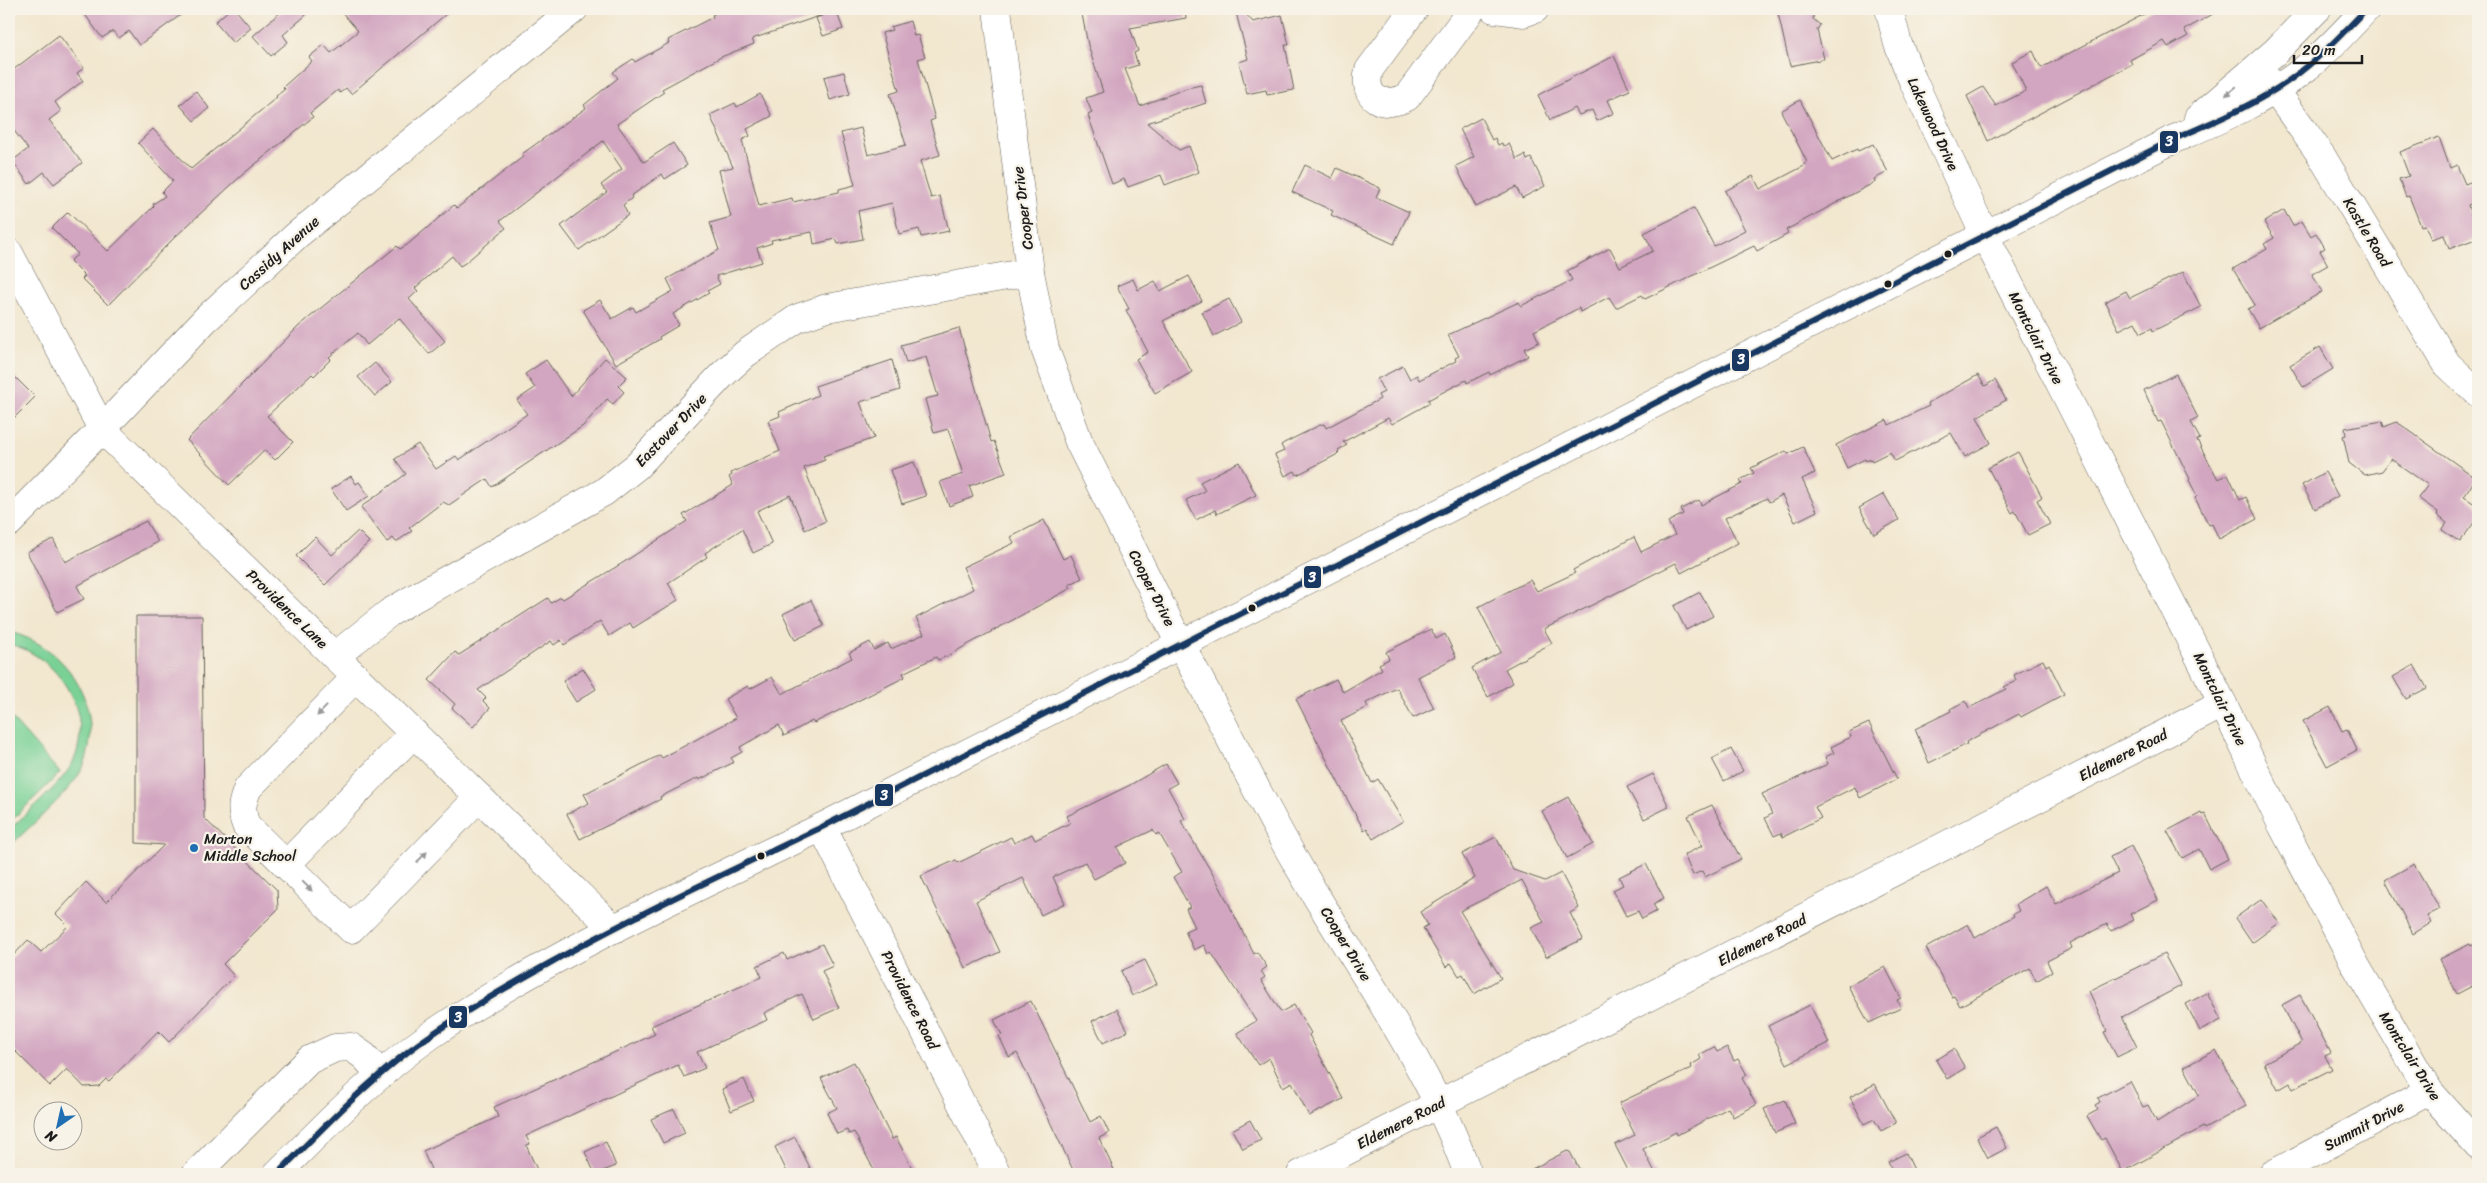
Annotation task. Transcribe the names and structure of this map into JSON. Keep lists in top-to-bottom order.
{
  "streets": {
    "street": [
      "Lakewood Drive",
      "Cooper Drive",
      "Kastle Road",
      "Cassidy Avenue",
      "Montclair Drive",
      "Eastover Drive",
      "Providence Lane",
      "Eldemere Road",
      "Providence Road",
      "Summit Drive"
    ]
  },
  "crossings": [
    ["Lakewood Drive", "Montclair Drive"],
    ["Cooper Drive", "Eastover Drive"],
    ["Cooper Drive", "Eldemere Road"],
    ["Cassidy Avenue", "Providence Lane"],
    ["Montclair Drive", "Eldemere Road"],
    ["Montclair Drive", "Summit Drive"],
    ["Eastover Drive", "Providence Lane"]
  ],
  "places": ["Morton Middle School"],
  "lines": ["transit line 3"],
  "scale_bar": "20 m",
  "north": "bottom left"
}
